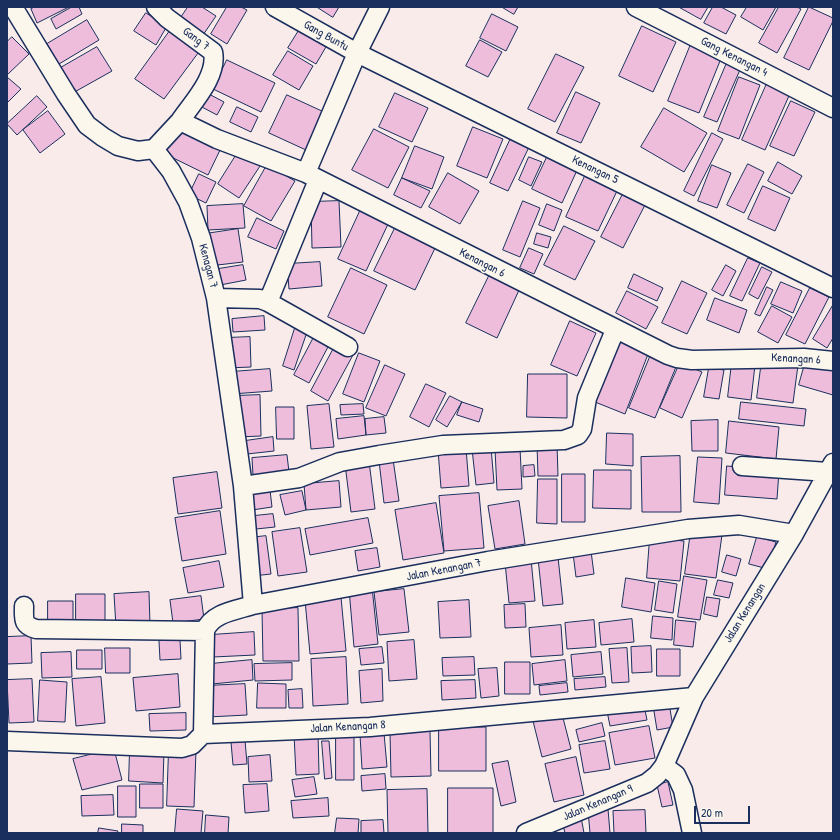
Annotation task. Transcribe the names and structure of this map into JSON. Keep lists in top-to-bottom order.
{
  "streets": {
    "street": [
      "Gang Buntu",
      "Gang 7",
      "Gang Kenangan 4",
      "Kenangan 5",
      "Kenangan 6",
      "Kenagan 7",
      "Jalan Kenangan 7",
      "Jalan Kenangan",
      "Jalan Kenangan 8",
      "Jalan Kenangan 9"
    ]
  },
  "crossings": [
    ["Gang Buntu", "Kenangan 5"],
    ["Gang 7", "Kenangan 6"],
    ["Kenagan 7", "Jalan Kenangan 7"],
    ["Jalan Kenangan 7", "Jalan Kenangan"],
    ["Jalan Kenangan", "Jalan Kenangan 8"],
    ["Jalan Kenangan", "Jalan Kenangan 9"]
  ],
  "scale_bar": "20 m"
}
